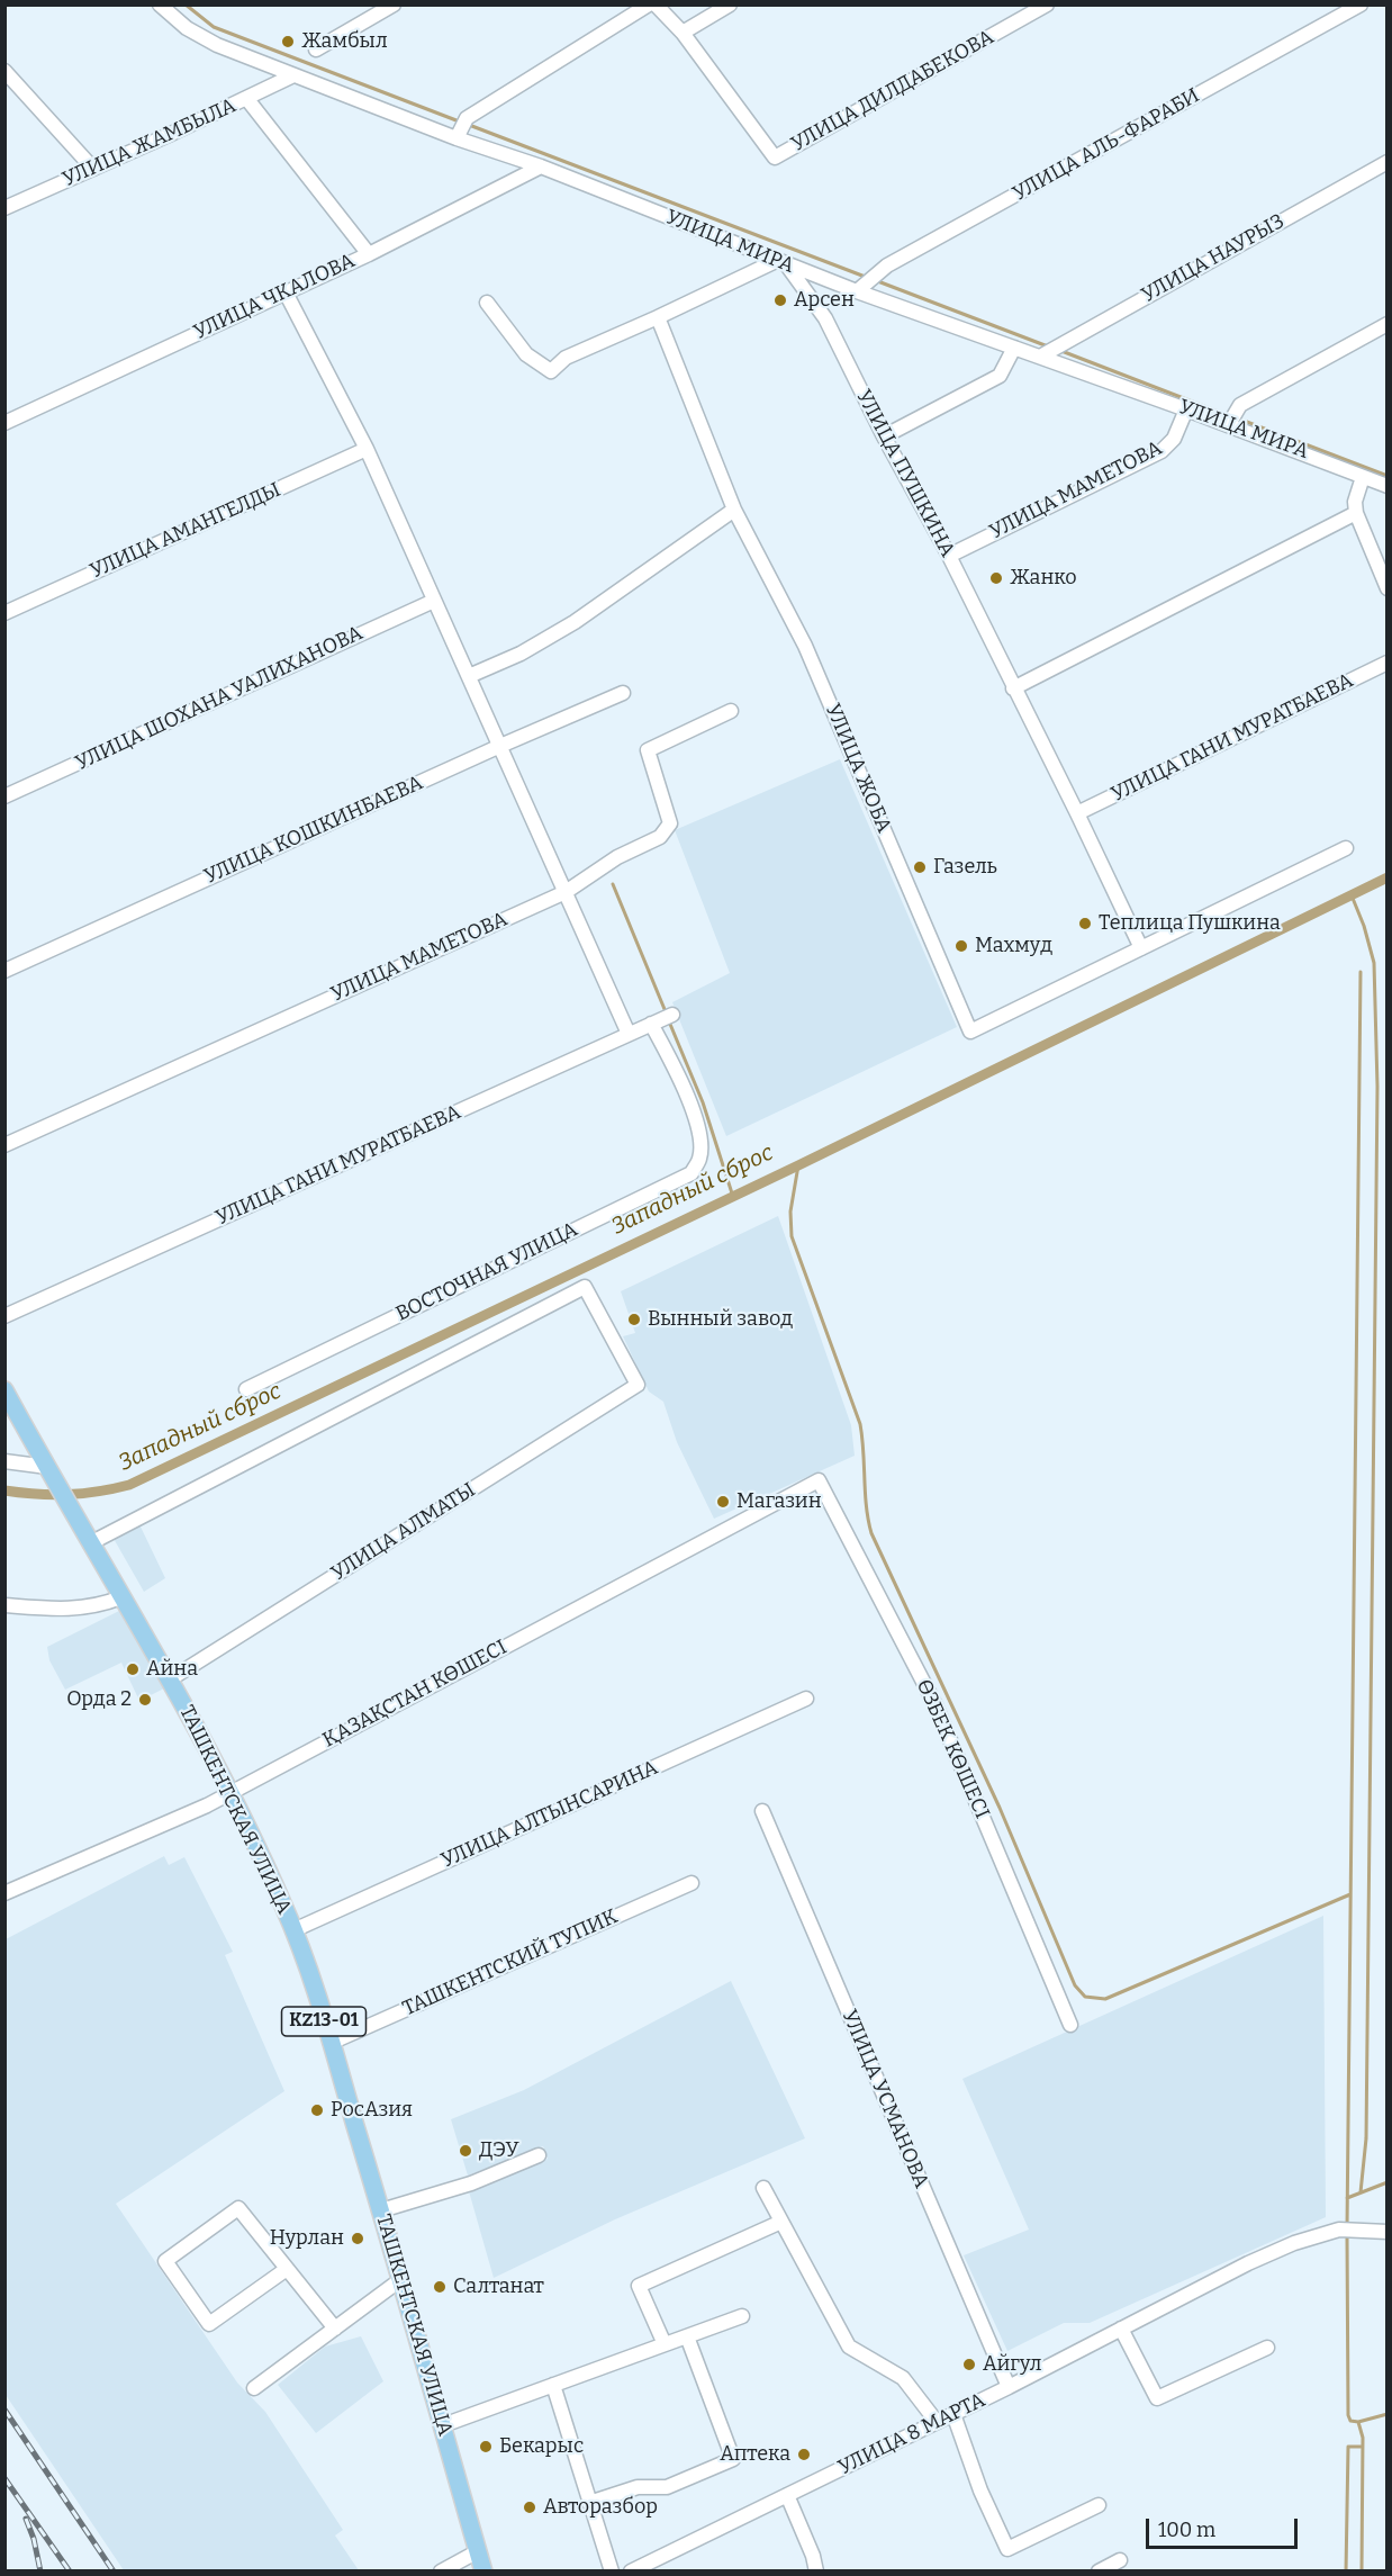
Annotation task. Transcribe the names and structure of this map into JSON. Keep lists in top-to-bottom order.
{
  "streets": {
    "main road": ["ТАШКЕНТСКАЯ УЛИЦА", "KZ13-01"],
    "street": [
      "УЛИЦА ДИЛДАБЕКОВА",
      "УЛИЦА ЖАМБЫЛА",
      "УЛИЦА АЛЬ-ФАРАБИ",
      "УЛИЦА МИРА",
      "УЛИЦА НАУРЫЗ",
      "УЛИЦА ЧКАЛОВА",
      "УЛИЦА ПУШКИНА",
      "УЛИЦА МАМЕТОВА",
      "УЛИЦА АМАНГЕЛДЫ",
      "УЛИЦА ШОХАНА УАЛИХАНОВА",
      "УЛИЦА ГАНИ МУРАТБАЕВА",
      "УЛИЦА ЖОБА",
      "УЛИЦА КОШКИНБАЕВА",
      "ВОСТОЧНАЯ УЛИЦА",
      "УЛИЦА АЛМАТЫ",
      "ҚАЗАҚСТАН КӨШЕСІ",
      "ӨЗБЕК КӨШЕСІ",
      "УЛИЦА АЛТЫНСАРИНА",
      "ТАШКЕНТСКИЙ ТУПИК",
      "УЛИЦА УСМАНОВА",
      "УЛИЦА 8 МАРТА"
    ]
  },
  "crossings": [
    ["УЛИЦА ЖАМБЫЛА", "УЛИЦА МИРА"],
    ["УЛИЦА АЛЬ-ФАРАБИ", "УЛИЦА МИРА"],
    ["УЛИЦА МИРА", "УЛИЦА НАУРЫЗ"],
    ["УЛИЦА МИРА", "УЛИЦА ЧКАЛОВА"],
    ["УЛИЦА МИРА", "УЛИЦА ПУШКИНА"],
    ["УЛИЦА МИРА", "УЛИЦА МАМЕТОВА"],
    ["УЛИЦА ПУШКИНА", "УЛИЦА МАМЕТОВА"],
    ["УЛИЦА ПУШКИНА", "УЛИЦА ГАНИ МУРАТБАЕВА"],
    ["УЛИЦА ПУШКИНА", "УЛИЦА ЖОБА"],
    ["УЛИЦА ГАНИ МУРАТБАЕВА", "ВОСТОЧНАЯ УЛИЦА"],
    ["УЛИЦА АЛМАТЫ", "ТАШКЕНТСКАЯ УЛИЦА"],
    ["ҚАЗАҚСТАН КӨШЕСІ", "ӨЗБЕК КӨШЕСІ"],
    ["ҚАЗАҚСТАН КӨШЕСІ", "ТАШКЕНТСКАЯ УЛИЦА"],
    ["ТАШКЕНТСКАЯ УЛИЦА", "УЛИЦА АЛТЫНСАРИНА"],
    ["ТАШКЕНТСКАЯ УЛИЦА", "ТАШКЕНТСКИЙ ТУПИК"],
    ["УЛИЦА УСМАНОВА", "УЛИЦА 8 МАРТА"]
  ],
  "water": ["Западный сброс"],
  "places": [
    "Жамбыл",
    "Арсен",
    "Жанко",
    "Газель",
    "Теплица Пушкина",
    "Махмуд",
    "Вынный завод",
    "Магазин",
    "Айна",
    "Орда 2",
    "РосАзия",
    "ДЭУ",
    "Нурлан",
    "Салтанат",
    "Айгул",
    "Бекарыс",
    "Аптека",
    "Авторазбор"
  ],
  "scale_bar": "100 m"
}
